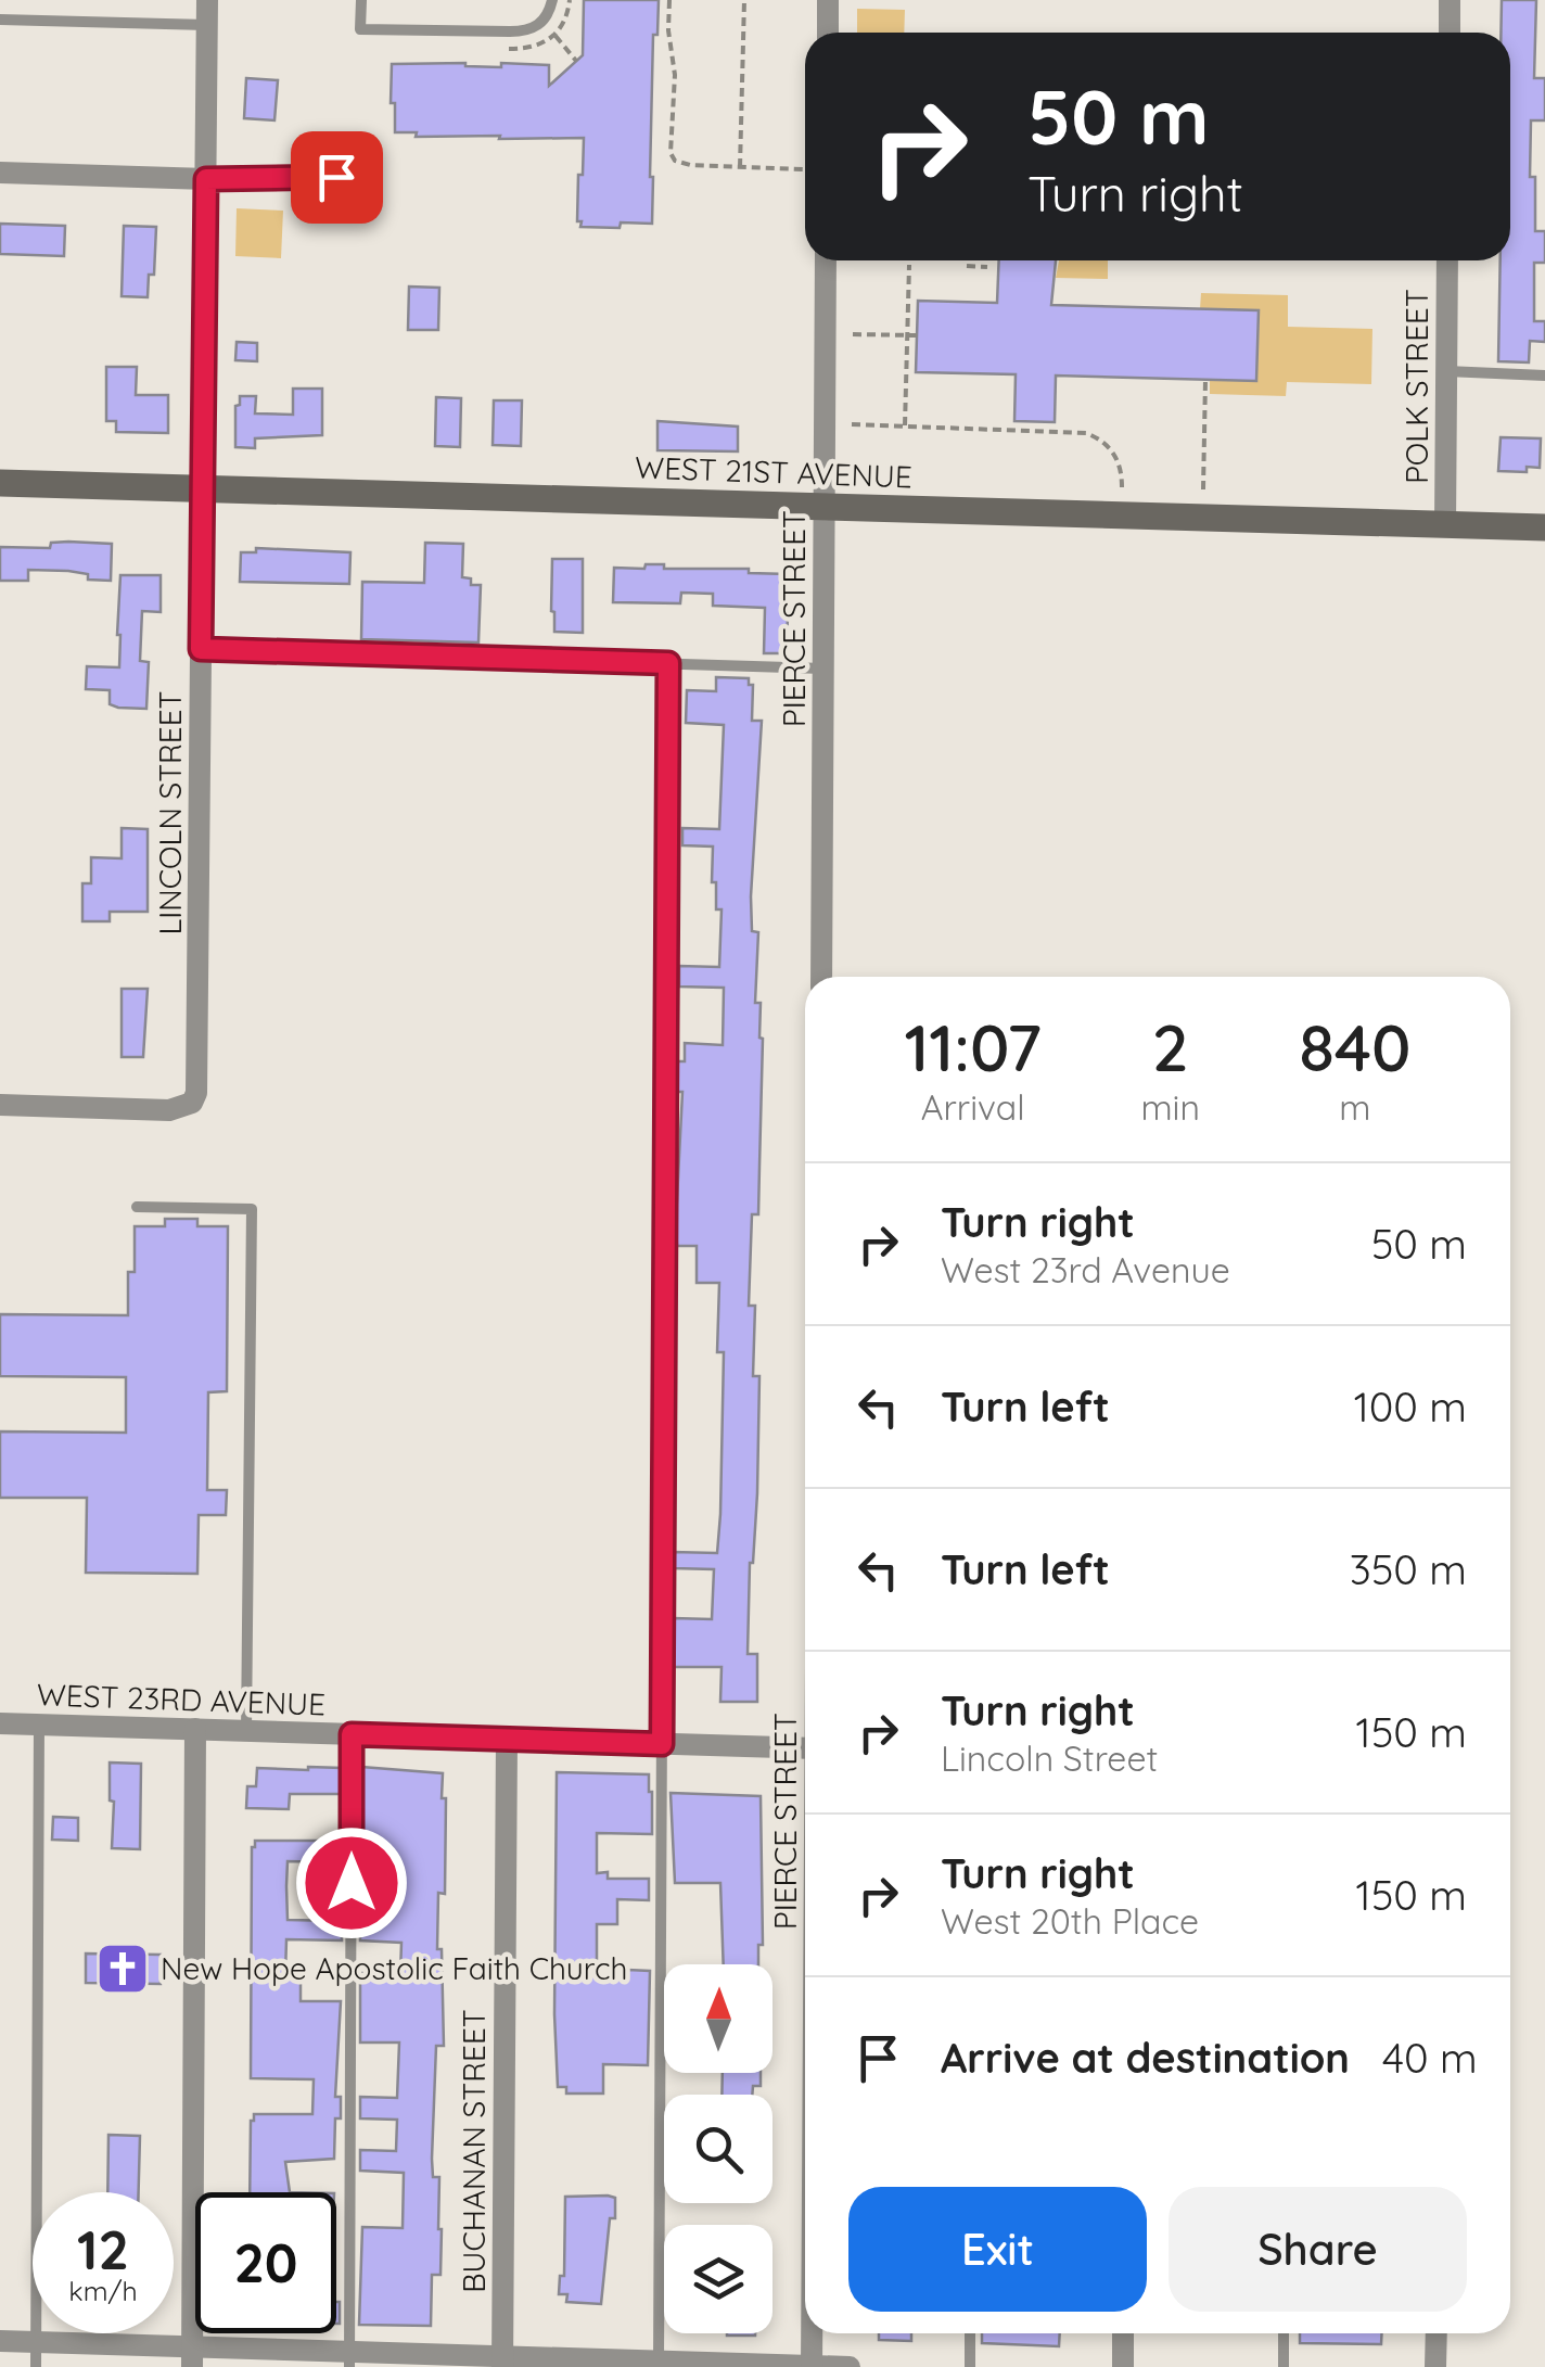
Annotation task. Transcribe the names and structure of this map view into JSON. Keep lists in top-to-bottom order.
{
  "streets": {
    "street": [
      "POLK STREET",
      "WEST 21ST AVENUE",
      "PIERCE STREET",
      "LINCOLN STREET",
      "WEST 23RD AVENUE",
      "BUCHANAN STREET"
    ]
  },
  "crossings": [
    ["POLK STREET", "WEST 21ST AVENUE"],
    ["WEST 21ST AVENUE", "PIERCE STREET"],
    ["WEST 21ST AVENUE", "LINCOLN STREET"],
    ["WEST 23RD AVENUE", "BUCHANAN STREET"]
  ],
  "places": {
    "church": ["New Hope Apostolic Faith Church"]
  },
  "north": "top",
  "page": {
    "turn": ["50 m", "Turn right"],
    "eta": [
      "11:07",
      "Arrival",
      "2",
      "min",
      "840",
      "m"
    ],
    "list": [
      {
        "name": "Turn right",
        "note": "West 23rd Avenue",
        "value": "50 m"
      },
      {
        "name": "Turn left",
        "value": "100 m"
      },
      {
        "name": "Turn left",
        "value": "350 m"
      },
      {
        "name": "Turn right",
        "note": "Lincoln Street",
        "value": "150 m"
      },
      {
        "name": "Turn right",
        "note": "West 20th Place",
        "value": "150 m"
      },
      {
        "name": "Arrive at destination",
        "value": "40 m"
      }
    ],
    "buttons": ["Exit", "Share"],
    "speed": "12 km/h",
    "limit": "20"
  }
}
